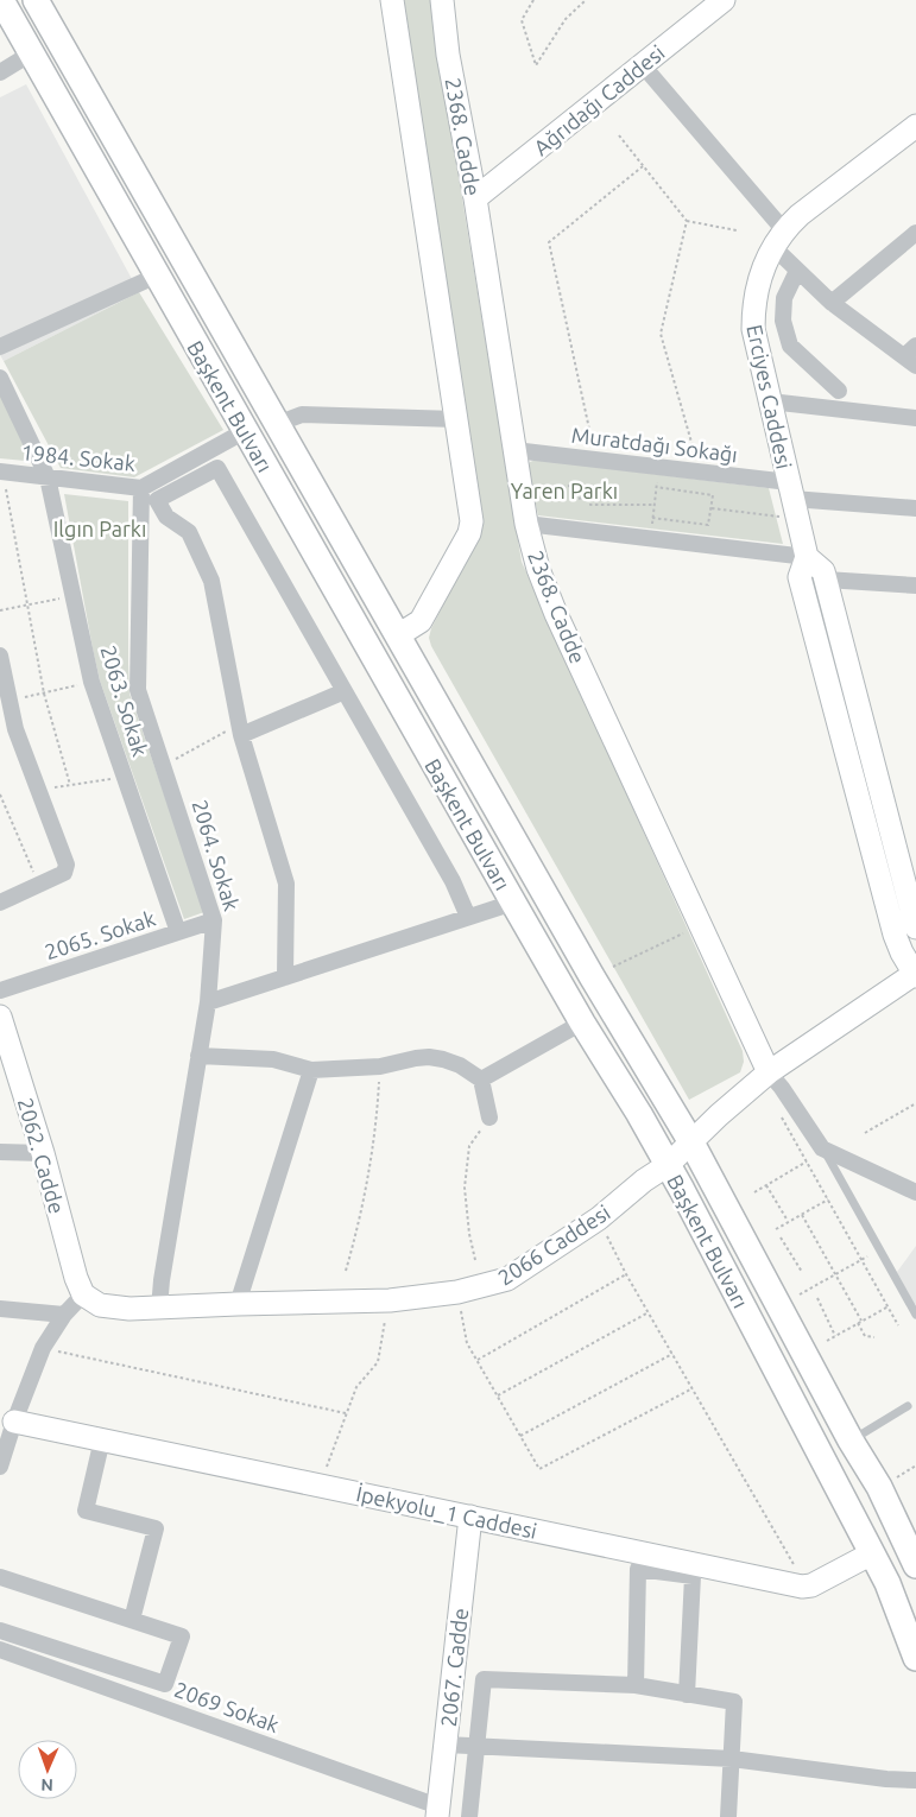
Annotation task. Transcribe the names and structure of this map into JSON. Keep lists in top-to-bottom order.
{
  "streets": {
    "main road": ["Başkent Bulvarı"],
    "street": [
      "Ağrıdağı Caddesi",
      "2368. Cadde",
      "Erciyes Caddesi",
      "Muratdağı Sokağı",
      "1984. Sokak",
      "2063. Sokak",
      "2064. Sokak",
      "2065. Sokak",
      "2062. Cadde",
      "2066 Caddesi",
      "İpekyolu_1 Caddesi",
      "2067. Cadde",
      "2069 Sokak"
    ]
  },
  "crossings": [
    ["Ağrıdağı Caddesi", "2368. Cadde"],
    ["2368. Cadde", "Muratdağı Sokağı"],
    ["2368. Cadde", "2066 Caddesi"],
    ["Erciyes Caddesi", "Muratdağı Sokağı"],
    ["Erciyes Caddesi", "2066 Caddesi"],
    ["Başkent Bulvarı", "1984. Sokak"],
    ["Başkent Bulvarı", "2066 Caddesi"],
    ["1984. Sokak", "2063. Sokak"],
    ["1984. Sokak", "2064. Sokak"],
    ["2063. Sokak", "2065. Sokak"],
    ["2064. Sokak", "2065. Sokak"],
    ["2064. Sokak", "2066 Caddesi"],
    ["2062. Cadde", "2066 Caddesi"],
    ["İpekyolu_1 Caddesi", "2067. Cadde"],
    ["2067. Cadde", "2069 Sokak"]
  ],
  "parks": ["Yaren Parkı", "Ilgın Parkı"],
  "north": "bottom"
}
